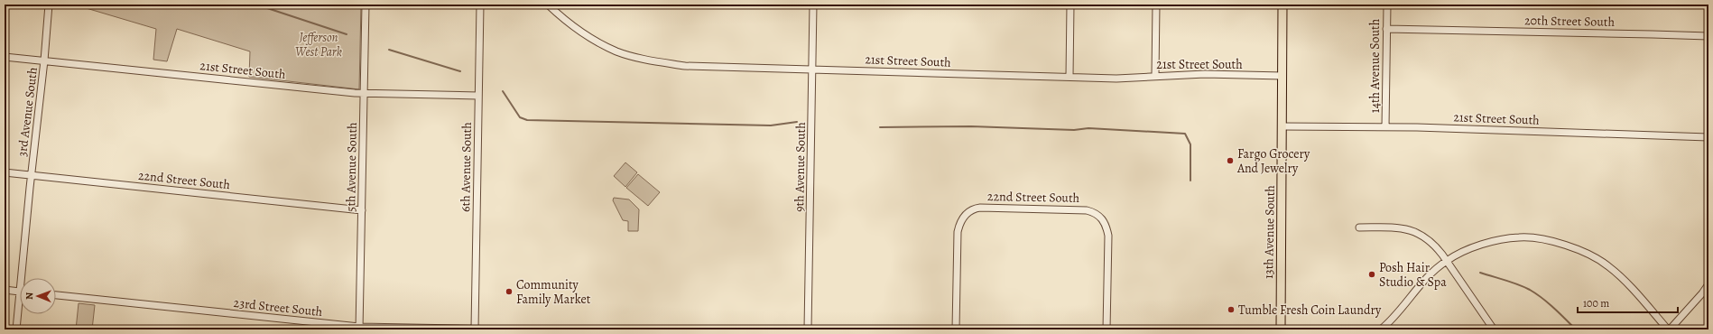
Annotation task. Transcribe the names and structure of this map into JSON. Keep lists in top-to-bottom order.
{
  "streets": {
    "main road": ["13th Avenue South"],
    "street": [
      "20th Street South",
      "21st Street South",
      "14th Avenue South",
      "3rd Avenue South",
      "5th Avenue South",
      "6th Avenue South",
      "9th Avenue South",
      "22nd Street South",
      "23rd Street South"
    ]
  },
  "crossings": [
    ["20th Street South", "14th Avenue South"],
    ["21st Street South", "14th Avenue South"],
    ["21st Street South", "3rd Avenue South"],
    ["21st Street South", "5th Avenue South"],
    ["21st Street South", "6th Avenue South"],
    ["21st Street South", "9th Avenue South"],
    ["21st Street South", "13th Avenue South"],
    ["3rd Avenue South", "22nd Street South"],
    ["5th Avenue South", "22nd Street South"],
    ["5th Avenue South", "23rd Street South"],
    ["6th Avenue South", "23rd Street South"]
  ],
  "parks": ["Jefferson West Park"],
  "places": [
    "Fargo Grocery And Jewelry",
    "Posh Hair Studio & Spa",
    "Community Family Market",
    "Tumble Fresh Coin Laundry"
  ],
  "scale_bar": "100 m",
  "north": "left"
}
